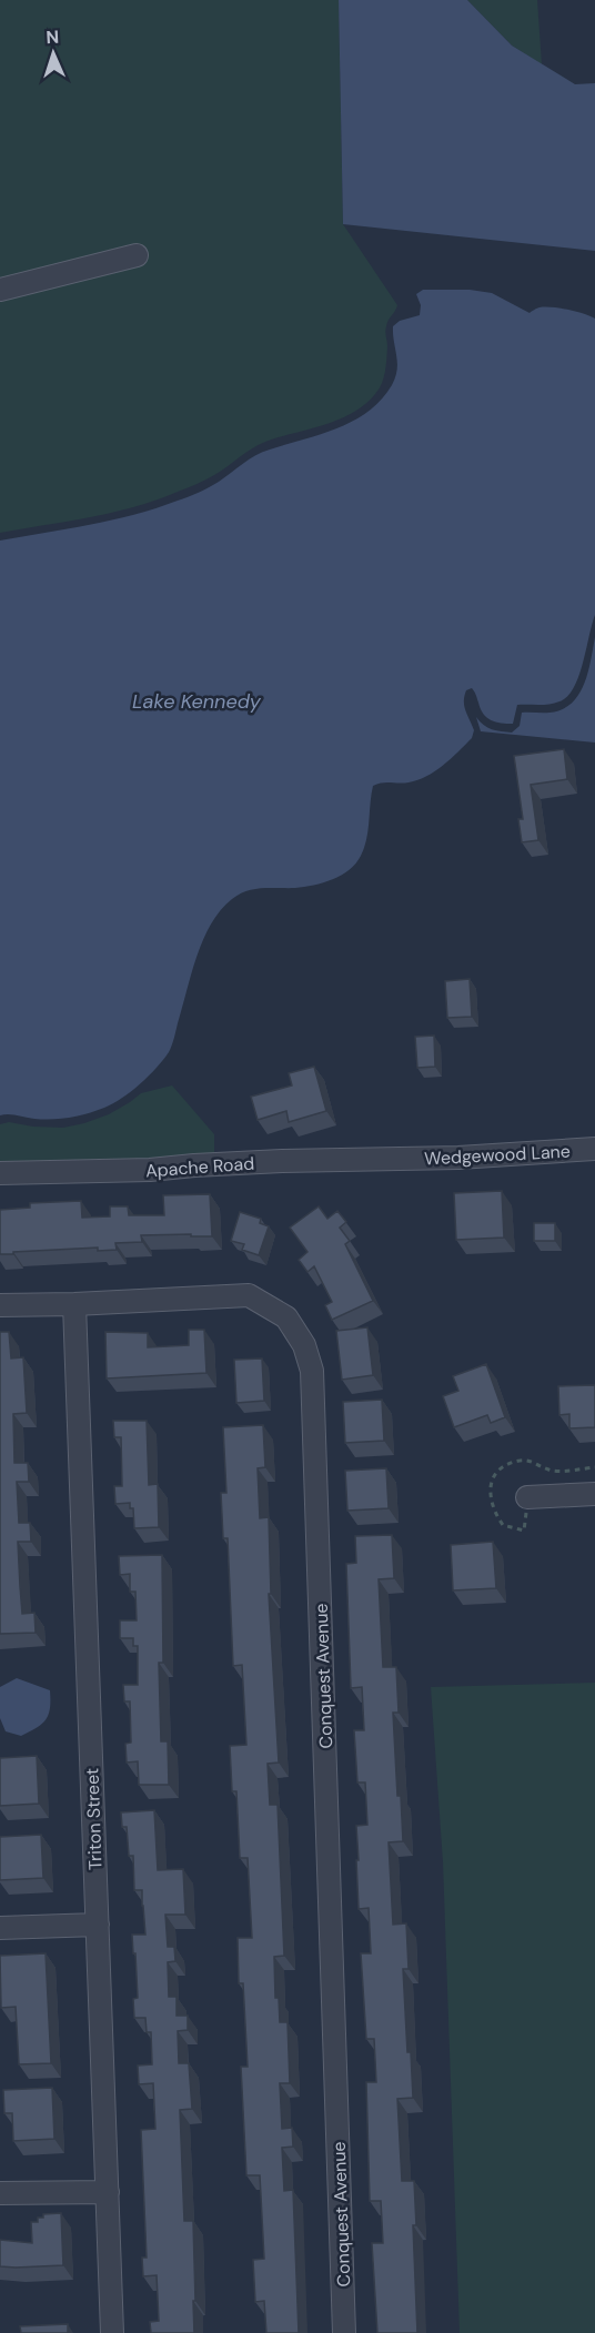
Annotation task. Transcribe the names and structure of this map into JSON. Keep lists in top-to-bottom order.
{
  "streets": {
    "street": [
      "Wedgewood Lane",
      "Apache Road",
      "Conquest Avenue",
      "Triton Street"
    ]
  },
  "crossings": [
    ["Wedgewood Lane", "Apache Road"],
    ["Conquest Avenue", "Triton Street"]
  ],
  "water": ["Lake Kennedy"],
  "north": "top"
}
